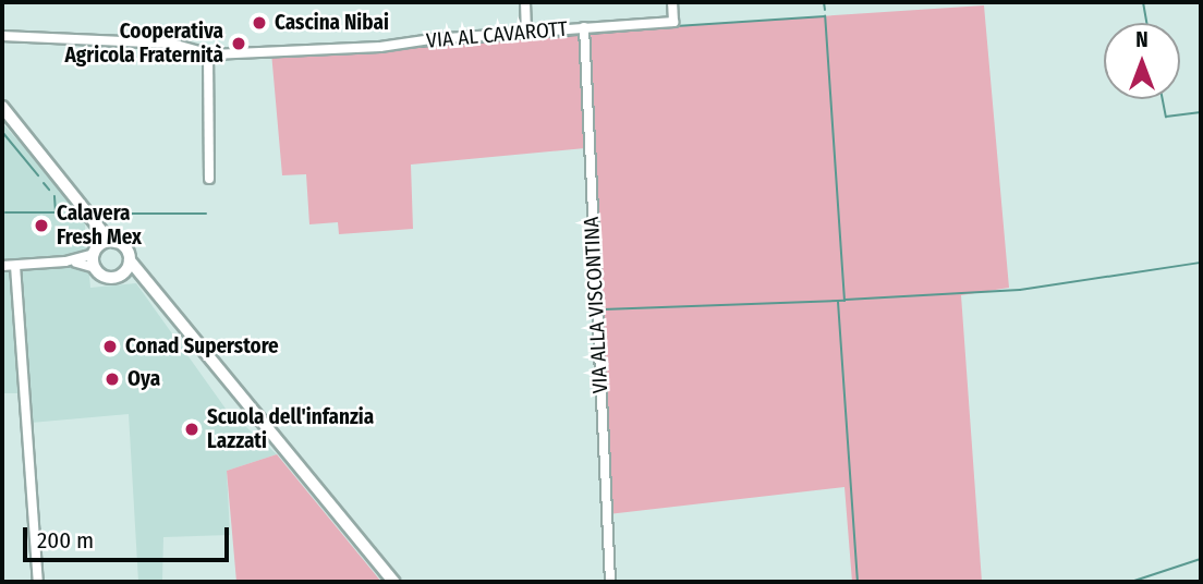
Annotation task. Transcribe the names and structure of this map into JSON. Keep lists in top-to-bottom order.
{
  "streets": {
    "street": ["VIA AL CAVAROTT", "VIA ALLA VISCONTINA"]
  },
  "crossings": [
    ["VIA AL CAVAROTT", "VIA ALLA VISCONTINA"]
  ],
  "places": [
    "Cascina Nibai",
    "Cooperativa Agricola Fraternità",
    "Calavera Fresh Mex",
    "Conad Superstore",
    "Oya",
    "Scuola dell'infanzia Lazzati"
  ],
  "scale_bar": "200 m",
  "north": "top"
}
